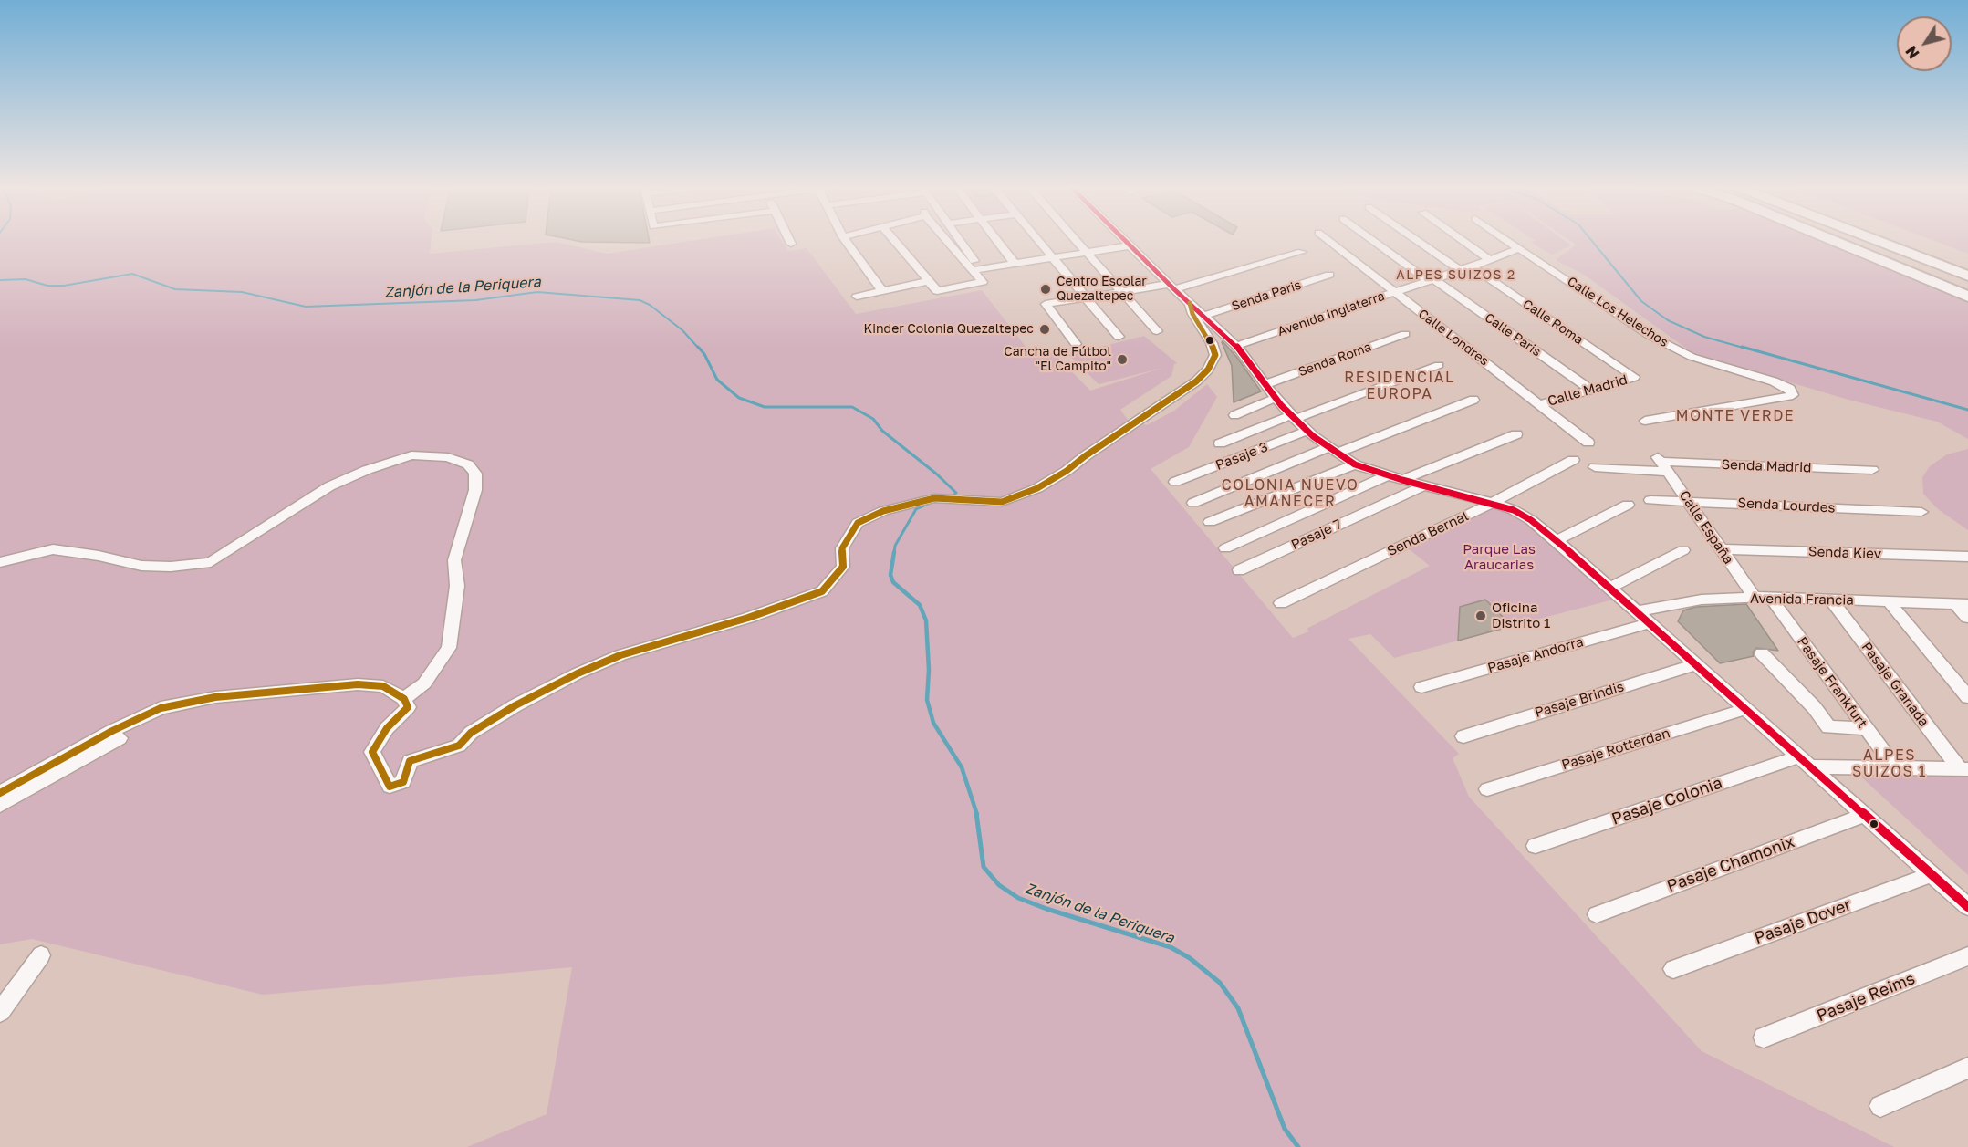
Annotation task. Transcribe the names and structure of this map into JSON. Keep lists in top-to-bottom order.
{
  "streets": {
    "street": [
      "Senda Paris",
      "Calle Los Helechos",
      "Avenida Inglaterra",
      "Calle Roma",
      "Calle Paris",
      "Calle Londres",
      "Senda Roma",
      "Calle Madrid",
      "Pasaje 3",
      "Senda Madrid",
      "Senda Lourdes",
      "Calle España",
      "Senda Bernal",
      "Pasaje 7",
      "Senda Kiev",
      "Avenida Francia",
      "Pasaje Andorra",
      "Pasaje Frankfurt",
      "Pasaje Granada",
      "Pasaje Brindis",
      "Pasaje Rotterdan",
      "Pasaje Colonia",
      "Pasaje Chamonix",
      "Pasaje Dover",
      "Pasaje Reims"
    ]
  },
  "crossings": [
    ["Calle Los Helechos", "Avenida Inglaterra"],
    ["Avenida Inglaterra", "Calle Roma"],
    ["Avenida Inglaterra", "Calle Paris"],
    ["Avenida Inglaterra", "Calle Londres"],
    ["Calle Roma", "Calle Madrid"],
    ["Calle Paris", "Calle Madrid"],
    ["Calle Londres", "Calle Madrid"],
    ["Senda Madrid", "Calle España"],
    ["Senda Lourdes", "Calle España"],
    ["Calle España", "Senda Kiev"],
    ["Calle España", "Avenida Francia"],
    ["Calle España", "Pasaje Frankfurt"],
    ["Avenida Francia", "Pasaje Frankfurt"],
    ["Avenida Francia", "Pasaje Granada"],
    ["Pasaje Frankfurt", "Pasaje Colonia"],
    ["Pasaje Granada", "Pasaje Colonia"]
  ],
  "districts": [
    "ALPES SUIZOS 2",
    "RESIDENCIAL EUROPA",
    "MONTE VERDE",
    "COLONIA NUEVO AMANECER",
    "ALPES SUIZOS 1"
  ],
  "water": ["Zanjón de la Periquera"],
  "parks": ["Parque Las Araucarias"],
  "places": [
    "Centro Escolar Quezaltepec",
    "Kinder Colonia Quezaltepec",
    "Cancha de Fútbol \"El Campito\"",
    "Oficina Distrito 1"
  ],
  "north": "bottom left"
}
